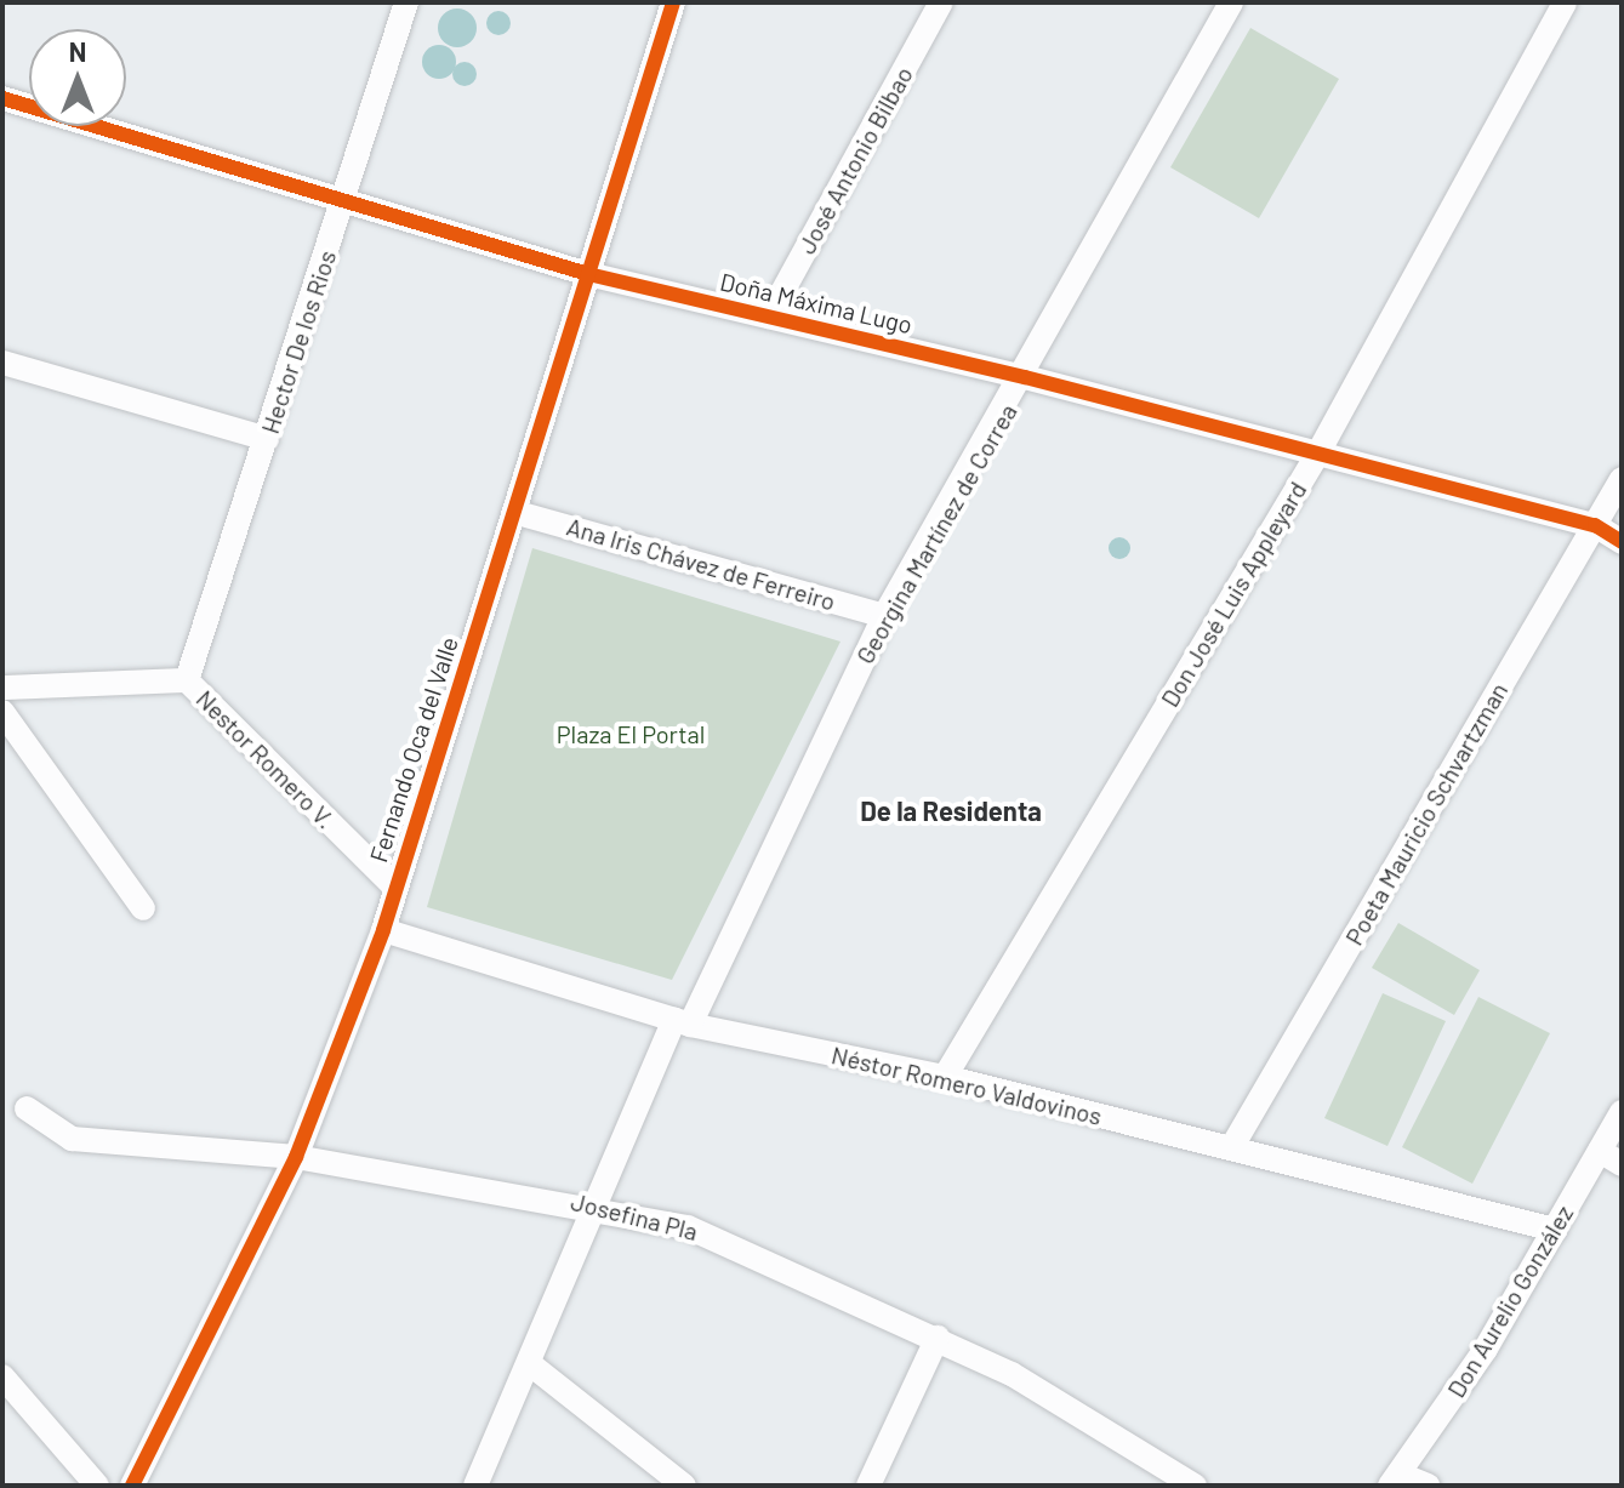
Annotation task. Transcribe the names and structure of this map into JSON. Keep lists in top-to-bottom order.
{
  "streets": {
    "street": [
      "José Antonio Bilbao",
      "Doña Máxima Lugo",
      "Hector De los Rios",
      "Georgina Martínez de Correa",
      "Ana Iris Chávez de Ferreiro",
      "Don José Luis Appleyard",
      "Fernando Oca del Valle",
      "Nestor Romero V.",
      "Poeta Mauricio Schvartzman",
      "Néstor Romero Valdovinos",
      "Josefina Pla",
      "Don Aurelio González"
    ]
  },
  "crossings": [
    ["José Antonio Bilbao", "Doña Máxima Lugo"],
    ["Doña Máxima Lugo", "Hector De los Rios"],
    ["Doña Máxima Lugo", "Georgina Martínez de Correa"],
    ["Doña Máxima Lugo", "Don José Luis Appleyard"],
    ["Doña Máxima Lugo", "Fernando Oca del Valle"],
    ["Doña Máxima Lugo", "Poeta Mauricio Schvartzman"],
    ["Hector De los Rios", "Nestor Romero V."],
    ["Georgina Martínez de Correa", "Ana Iris Chávez de Ferreiro"],
    ["Georgina Martínez de Correa", "Néstor Romero Valdovinos"],
    ["Georgina Martínez de Correa", "Josefina Pla"],
    ["Ana Iris Chávez de Ferreiro", "Fernando Oca del Valle"],
    ["Don José Luis Appleyard", "Néstor Romero Valdovinos"],
    ["Fernando Oca del Valle", "Nestor Romero V."],
    ["Fernando Oca del Valle", "Néstor Romero Valdovinos"],
    ["Fernando Oca del Valle", "Josefina Pla"],
    ["Poeta Mauricio Schvartzman", "Néstor Romero Valdovinos"],
    ["Néstor Romero Valdovinos", "Don Aurelio González"]
  ],
  "districts": ["De la Residenta"],
  "parks": ["Plaza El Portal"],
  "north": "top"
}
